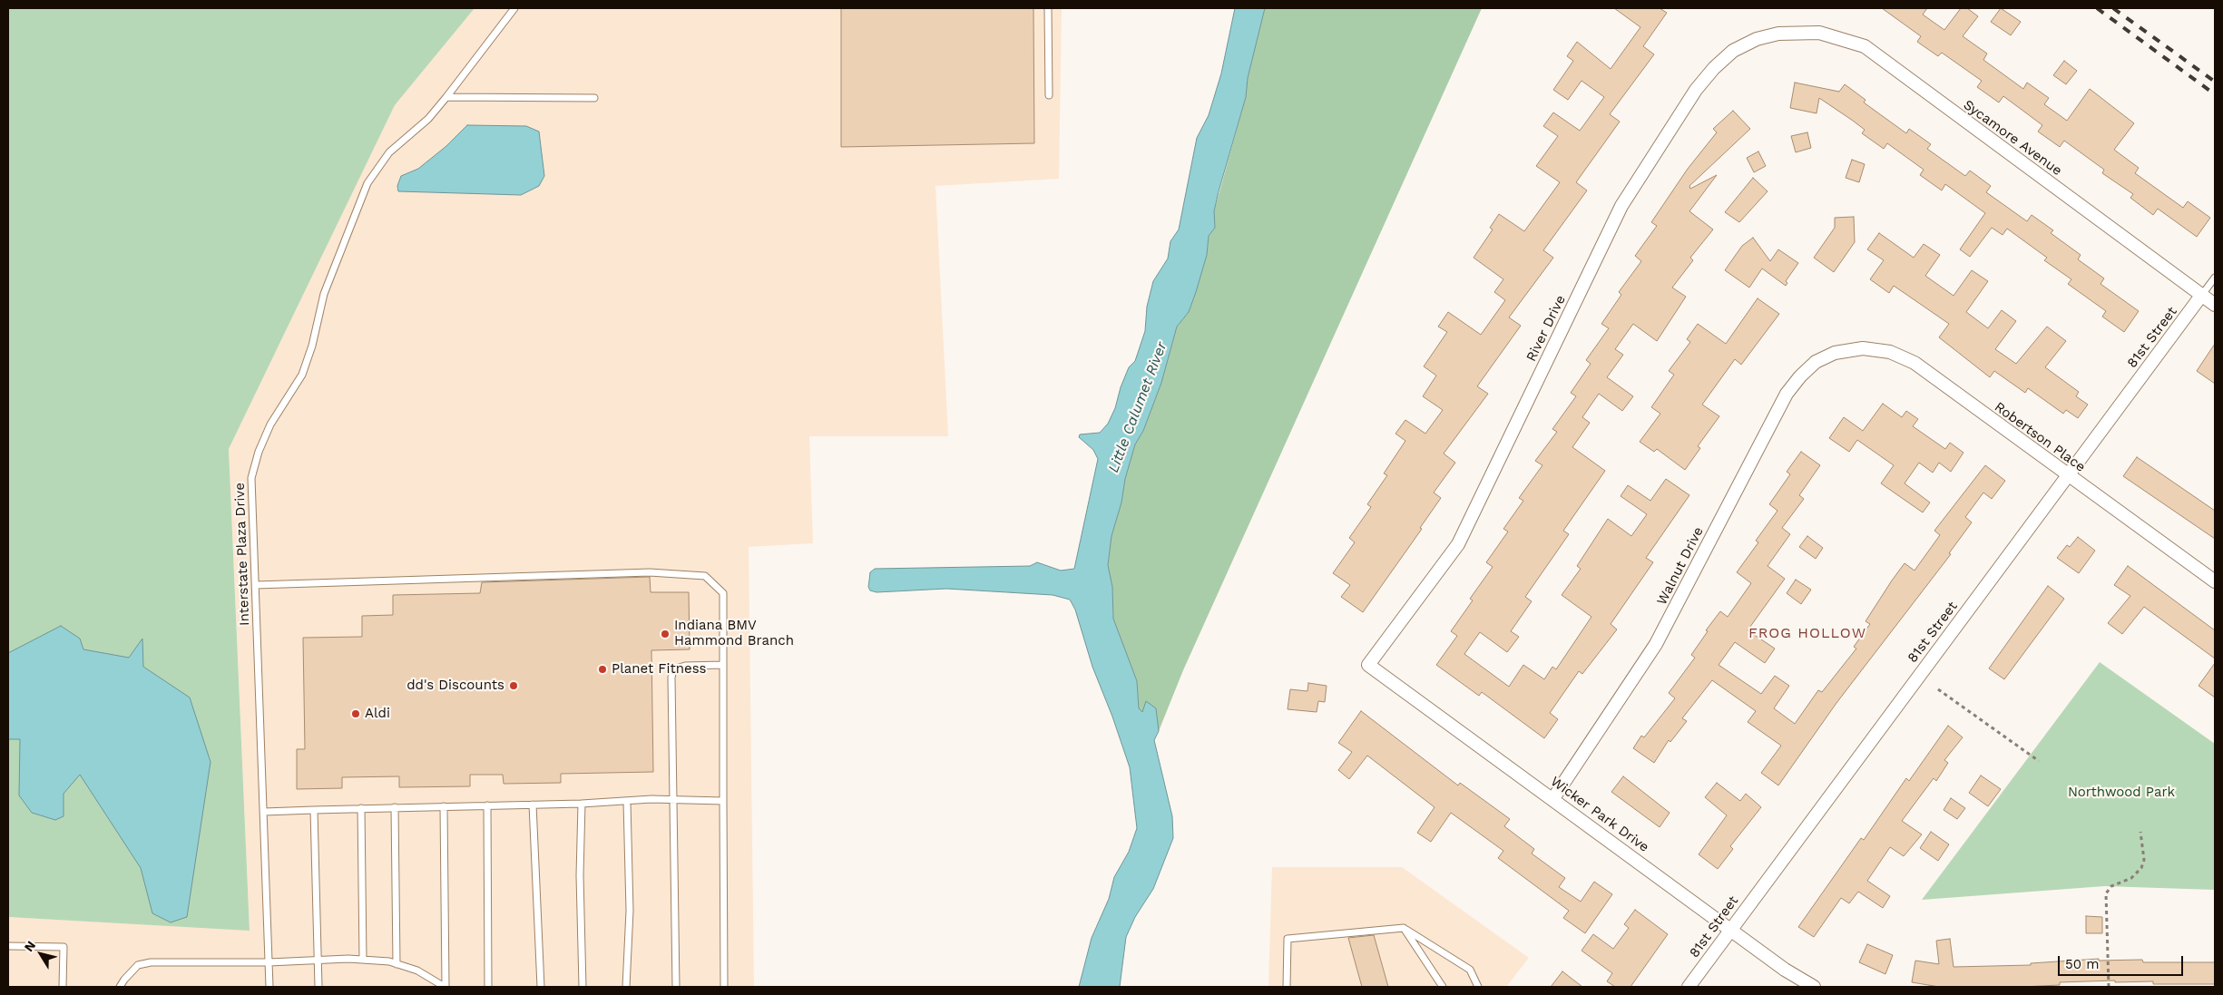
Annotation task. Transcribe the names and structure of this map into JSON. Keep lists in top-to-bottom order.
{
  "streets": {
    "street": [
      "Sycamore Avenue",
      "River Drive",
      "81st Street",
      "Robertson Place",
      "Walnut Drive",
      "Wicker Park Drive"
    ],
    "lane": ["Interstate Plaza Drive"]
  },
  "crossings": [
    ["Sycamore Avenue", "River Drive"],
    ["Sycamore Avenue", "81st Street"],
    ["River Drive", "Wicker Park Drive"],
    ["81st Street", "Robertson Place"],
    ["81st Street", "Wicker Park Drive"],
    ["Robertson Place", "Walnut Drive"],
    ["Walnut Drive", "Wicker Park Drive"]
  ],
  "districts": ["FROG HOLLOW"],
  "water": ["Little Calumet River"],
  "parks": ["Northwood Park"],
  "places": [
    "Indiana BMV Hammond Branch",
    "Planet Fitness",
    "dd's Discounts",
    "Aldi"
  ],
  "scale_bar": "50 m",
  "north": "top left"
}
